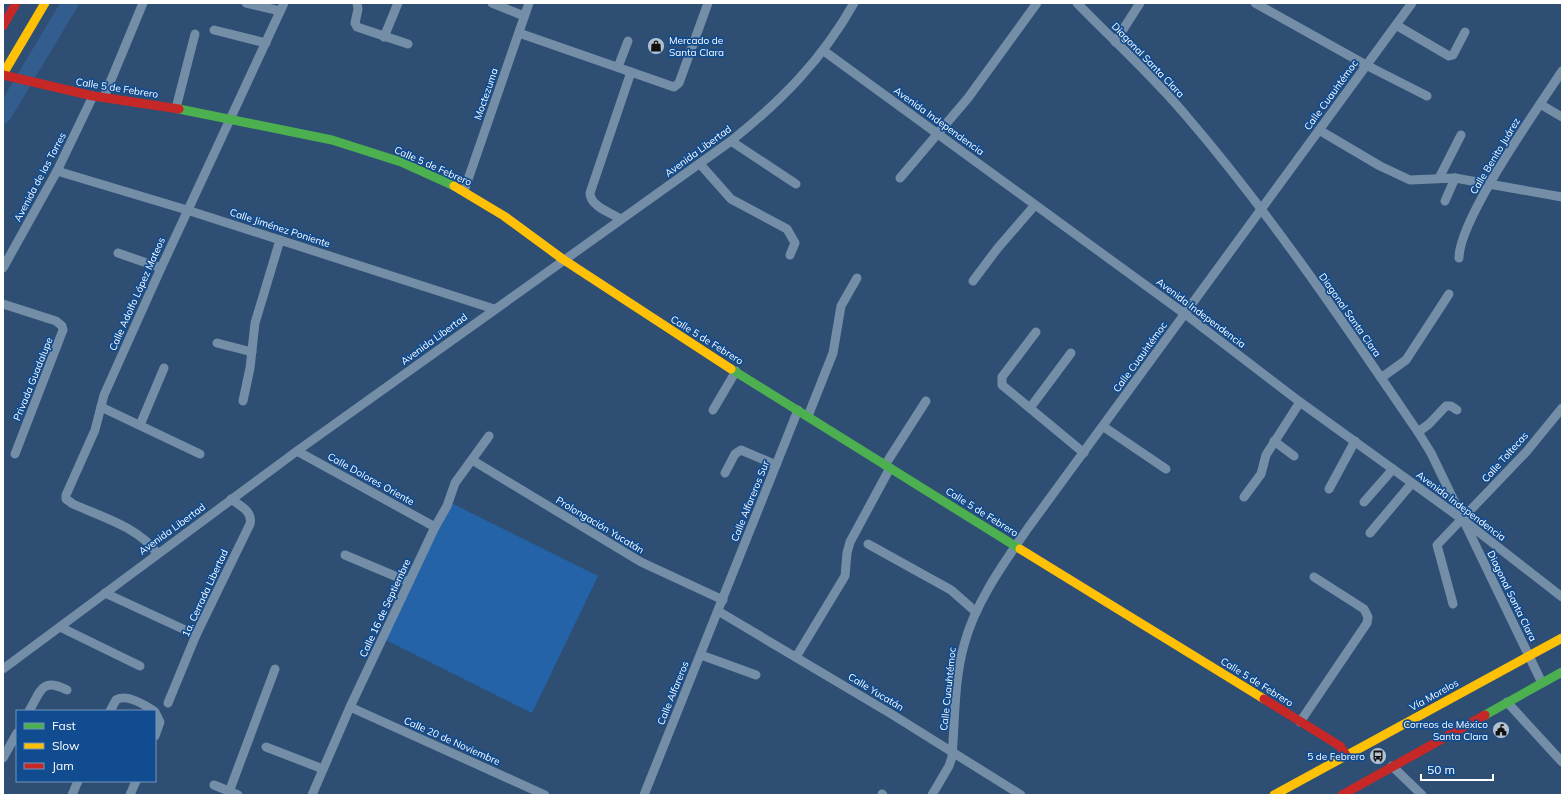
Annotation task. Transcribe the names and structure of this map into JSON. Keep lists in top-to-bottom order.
{
  "streets": {
    "main road": ["Calle 5 de Febrero", "Vía Morelos"],
    "street": [
      "Diagonal Santa Clara",
      "Moctezuma",
      "Calle Cuauhtémoc",
      "Avenida Independencia",
      "Avenida Libertad",
      "Calle Benito Juárez",
      "Avenida de las Torres",
      "Calle Jiménez Poniente",
      "Calle Adolfo López Mateos",
      "Privada Guadalupe",
      "Calle Toltecas",
      "Calle Dolores Oriente",
      "Calle Alfareros Sur",
      "Prolongación Yucatán",
      "1a. Cerrada Libertad",
      "Calle 16 de Septiembre",
      "Calle Yucatán",
      "Calle Alfareros",
      "Calle 20 de Noviembre"
    ]
  },
  "crossings": [
    ["Diagonal Santa Clara", "Calle Cuauhtémoc"],
    ["Diagonal Santa Clara", "Avenida Independencia"],
    ["Diagonal Santa Clara", "Calle Toltecas"],
    ["Diagonal Santa Clara", "Vía Morelos"],
    ["Calle 5 de Febrero", "Moctezuma"],
    ["Calle 5 de Febrero", "Calle Cuauhtémoc"],
    ["Calle 5 de Febrero", "Avenida Libertad"],
    ["Calle 5 de Febrero", "Avenida de las Torres"],
    ["Calle 5 de Febrero", "Calle Adolfo López Mateos"],
    ["Calle 5 de Febrero", "Calle Alfareros Sur"],
    ["Calle 5 de Febrero", "Vía Morelos"],
    ["Calle Cuauhtémoc", "Avenida Independencia"],
    ["Calle Cuauhtémoc", "Calle Yucatán"],
    ["Avenida Independencia", "Avenida Libertad"],
    ["Avenida Independencia", "Calle Toltecas"],
    ["Avenida Libertad", "Calle Jiménez Poniente"],
    ["Avenida Libertad", "Calle Adolfo López Mateos"],
    ["Avenida Libertad", "Calle Dolores Oriente"],
    ["Avenida Libertad", "1a. Cerrada Libertad"],
    ["Avenida de las Torres", "Calle Jiménez Poniente"],
    ["Calle Jiménez Poniente", "Calle Adolfo López Mateos"],
    ["Calle Dolores Oriente", "Calle 16 de Septiembre"],
    ["Calle Alfareros Sur", "Prolongación Yucatán"],
    ["Calle Alfareros Sur", "Calle Alfareros"],
    ["Prolongación Yucatán", "Calle 16 de Septiembre"],
    ["Prolongación Yucatán", "Calle Alfareros"],
    ["Calle 16 de Septiembre", "Calle 20 de Noviembre"],
    ["Calle Yucatán", "Calle Alfareros"]
  ],
  "places": {
    "shop": ["Mercado de Santa Clara"],
    "public building": ["Correos de México Santa Clara"],
    "bus stop": ["5 de Febrero"]
  },
  "legend": ["Fast", "Slow", "Jam"],
  "scale_bar": "50 m"
}
